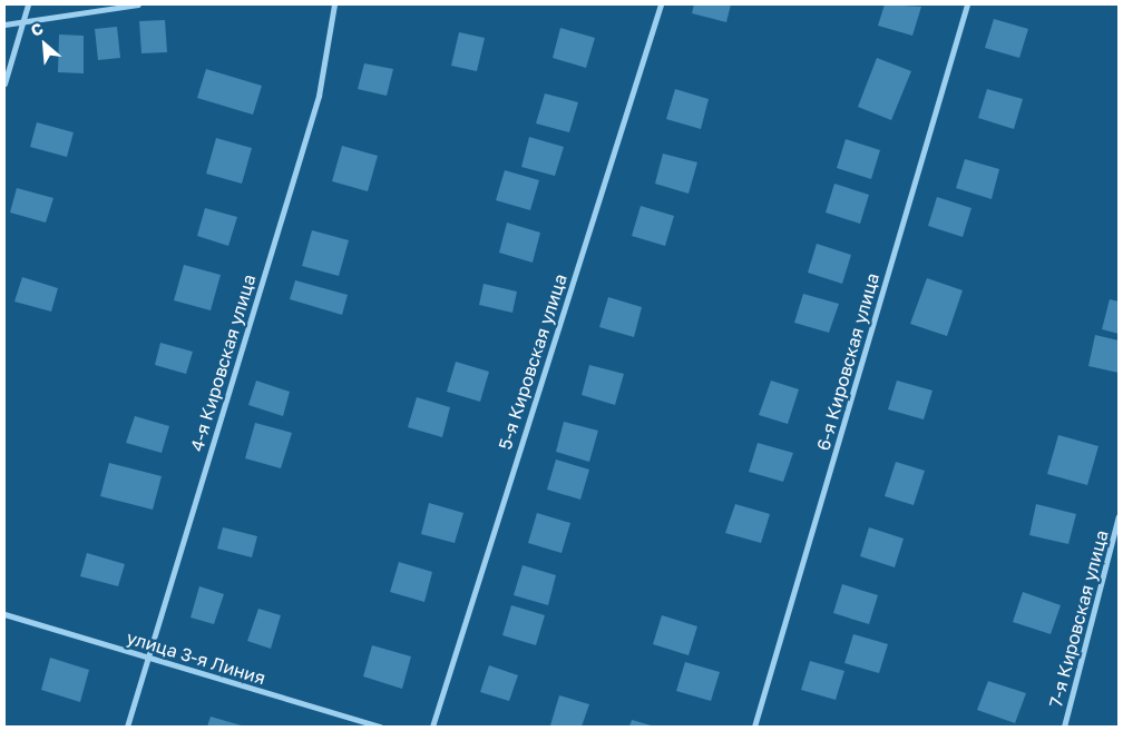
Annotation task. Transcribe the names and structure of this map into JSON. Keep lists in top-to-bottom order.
{
  "streets": {
    "street": [
      "5-я Кировская улица",
      "6-я Кировская улица",
      "4-я Кировская улица",
      "7-я Кировская улица",
      "улица 3-я Линия"
    ]
  },
  "crossings": [
    ["4-я Кировская улица", "улица 3-я Линия"]
  ],
  "north": "top left"
}
